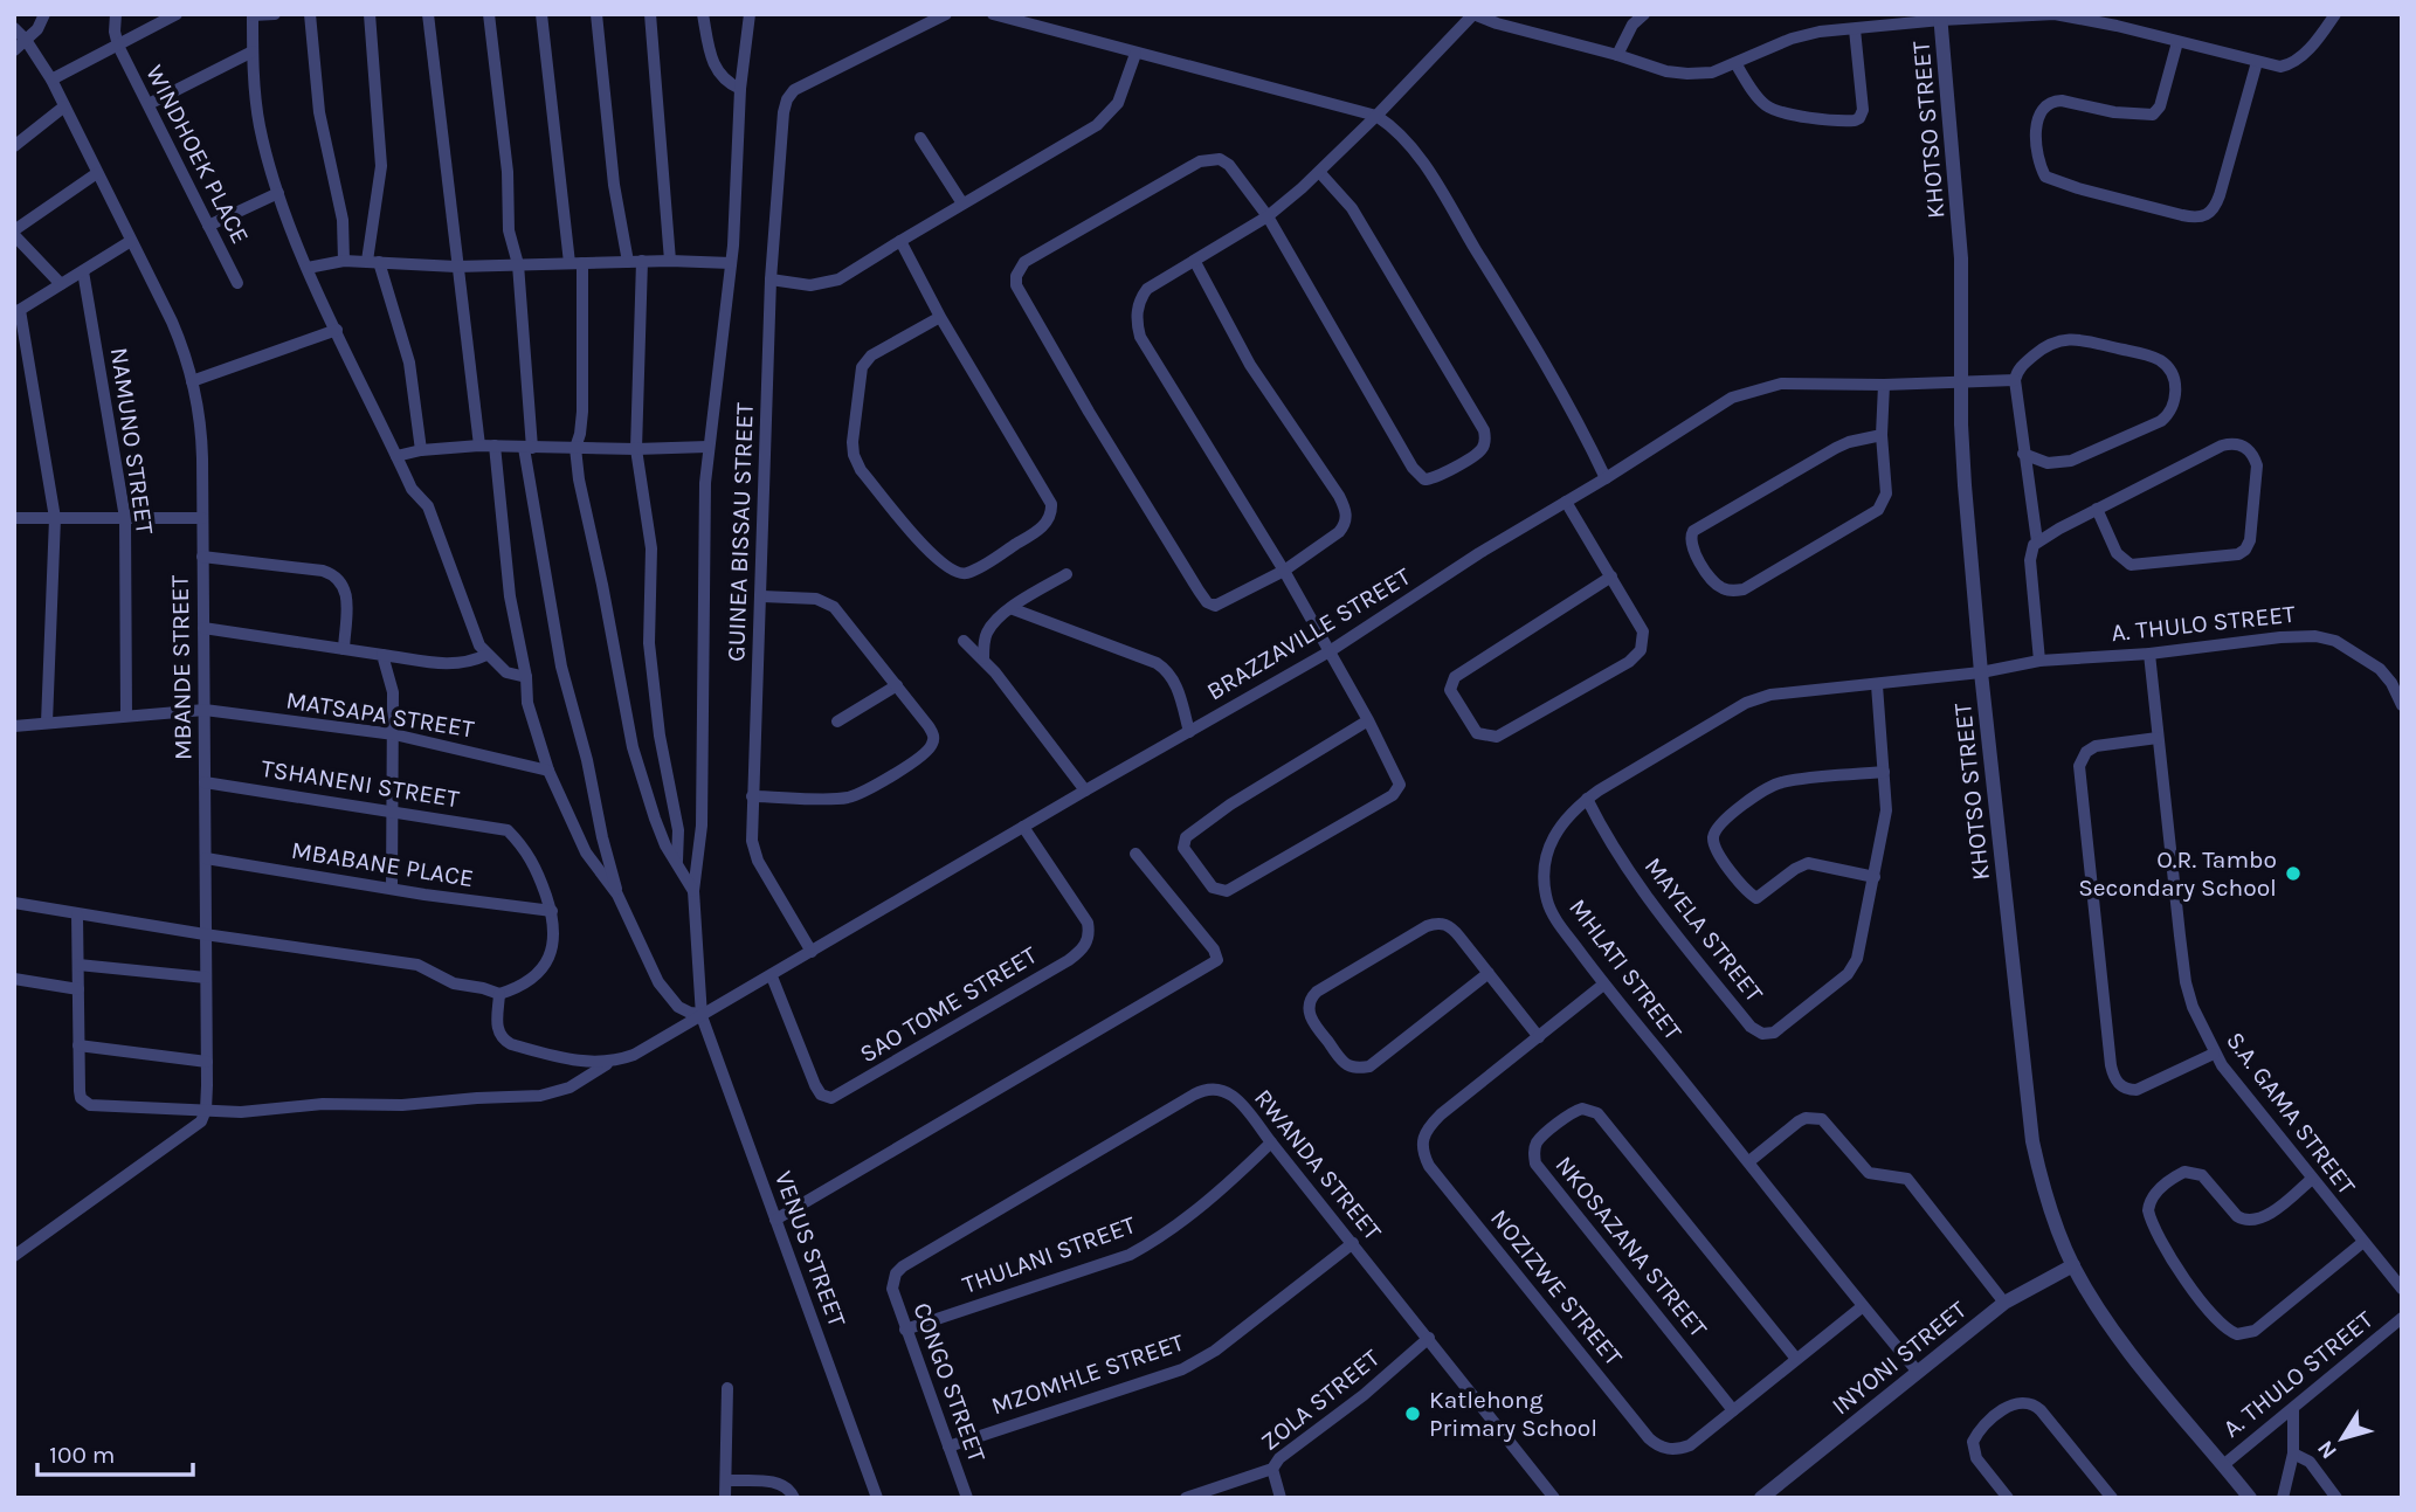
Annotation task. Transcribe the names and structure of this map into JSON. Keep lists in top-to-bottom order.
{
  "streets": {
    "street": [
      "KHOTSO STREET",
      "WINDHOEK PLACE",
      "NAMUNO STREET",
      "GUINEA BISSAU STREET",
      "A. THULO STREET",
      "BRAZZAVILLE STREET",
      "MBANDE STREET",
      "MATSAPA STREET",
      "TSHANENI STREET",
      "MBABANE PLACE",
      "MAYELA STREET",
      "MHLATI STREET",
      "SAO TOME STREET",
      "S.A. GAMA STREET",
      "RWANDA STREET",
      "NKOSAZANA STREET",
      "VENUS STREET",
      "THULANI STREET",
      "NOZIZWE STREET",
      "INYONI STREET",
      "MZOMHLE STREET",
      "CONGO STREET",
      "ZOLA STREET"
    ]
  },
  "crossings": [
    ["KHOTSO STREET", "A. THULO STREET"],
    ["KHOTSO STREET", "BRAZZAVILLE STREET"],
    ["KHOTSO STREET", "MHLATI STREET"],
    ["KHOTSO STREET", "INYONI STREET"],
    ["NAMUNO STREET", "MATSAPA STREET"],
    ["GUINEA BISSAU STREET", "BRAZZAVILLE STREET"],
    ["A. THULO STREET", "MHLATI STREET"],
    ["A. THULO STREET", "S.A. GAMA STREET"],
    ["BRAZZAVILLE STREET", "SAO TOME STREET"],
    ["BRAZZAVILLE STREET", "VENUS STREET"],
    ["MBANDE STREET", "MATSAPA STREET"],
    ["MBANDE STREET", "TSHANENI STREET"],
    ["MBANDE STREET", "MBABANE PLACE"],
    ["TSHANENI STREET", "MBABANE PLACE"],
    ["MAYELA STREET", "MHLATI STREET"],
    ["MHLATI STREET", "NOZIZWE STREET"],
    ["MHLATI STREET", "INYONI STREET"],
    ["RWANDA STREET", "THULANI STREET"],
    ["RWANDA STREET", "MZOMHLE STREET"],
    ["RWANDA STREET", "CONGO STREET"],
    ["RWANDA STREET", "ZOLA STREET"],
    ["NKOSAZANA STREET", "NOZIZWE STREET"],
    ["THULANI STREET", "CONGO STREET"],
    ["MZOMHLE STREET", "CONGO STREET"]
  ],
  "places": ["O.R. Tambo Secondary School", "Katlehong Primary School"],
  "scale_bar": "100 m",
  "north": "bottom left"
}
